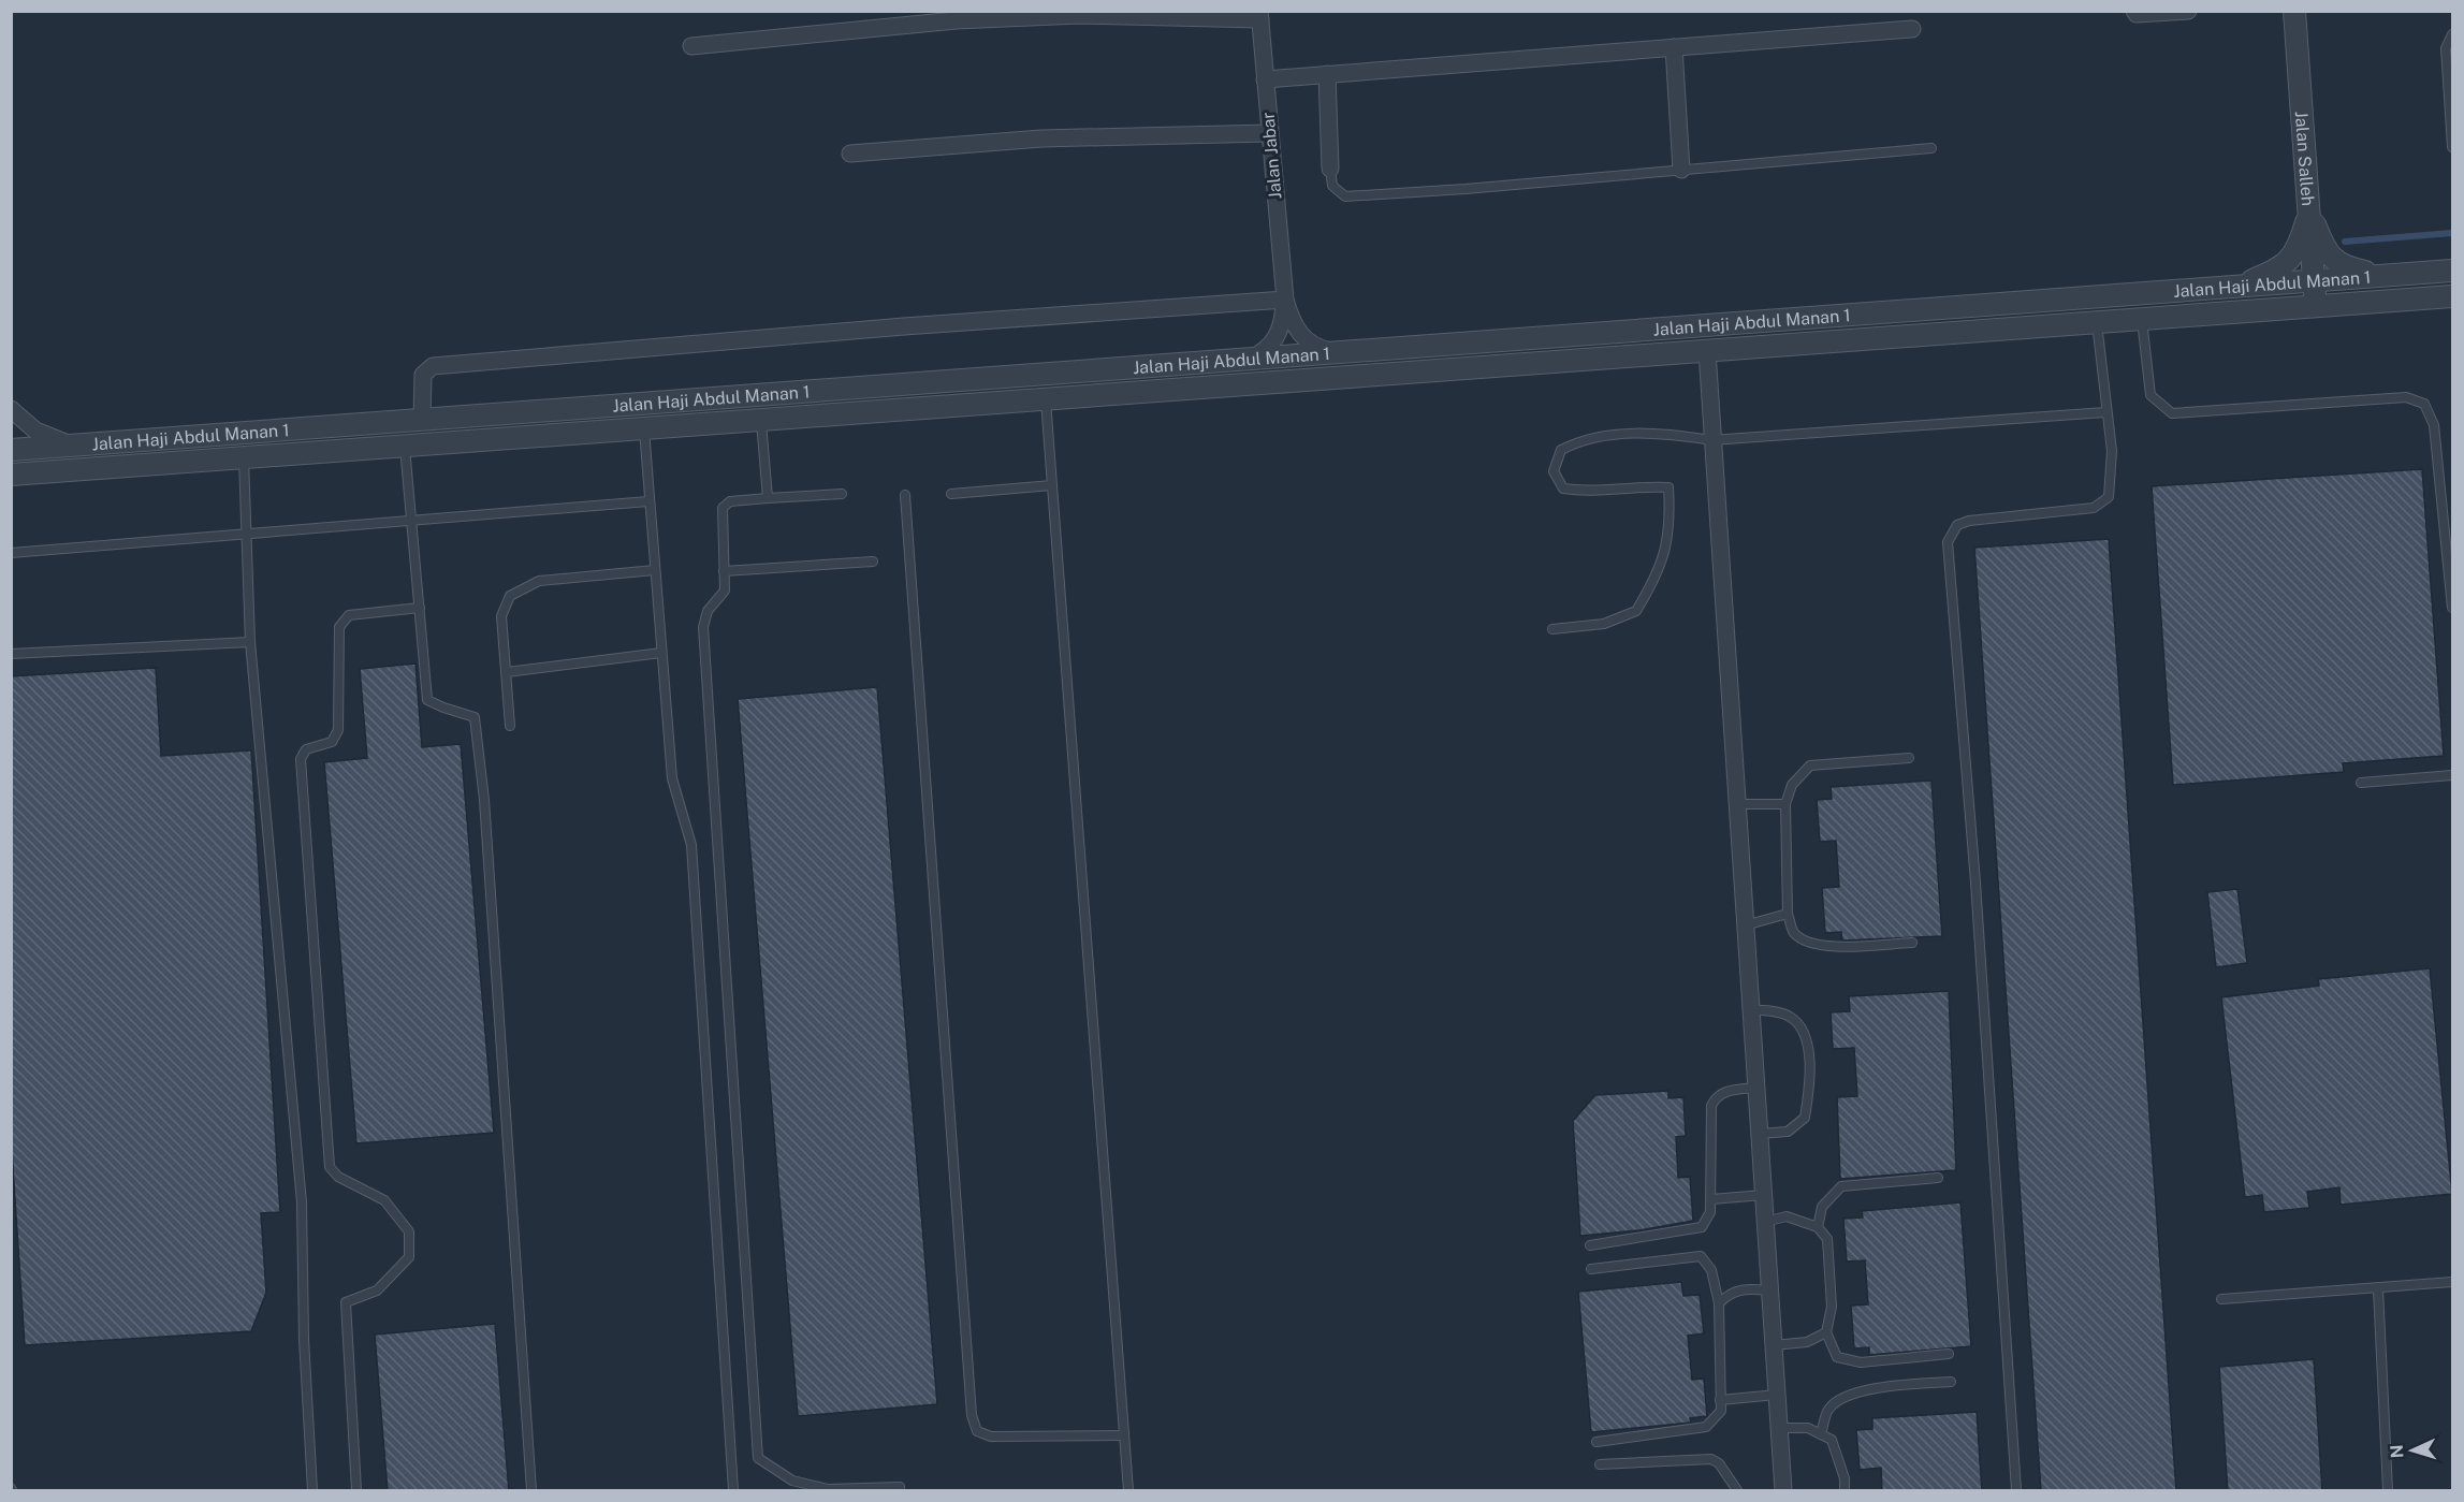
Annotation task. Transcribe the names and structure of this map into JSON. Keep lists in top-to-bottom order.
{
  "streets": {
    "street": ["Jalan Jabar", "Jalan Salleh", "Jalan Haji Abdul Manan 1"]
  },
  "crossings": [
    ["Jalan Salleh", "Jalan Haji Abdul Manan 1"]
  ],
  "north": "left"
}
